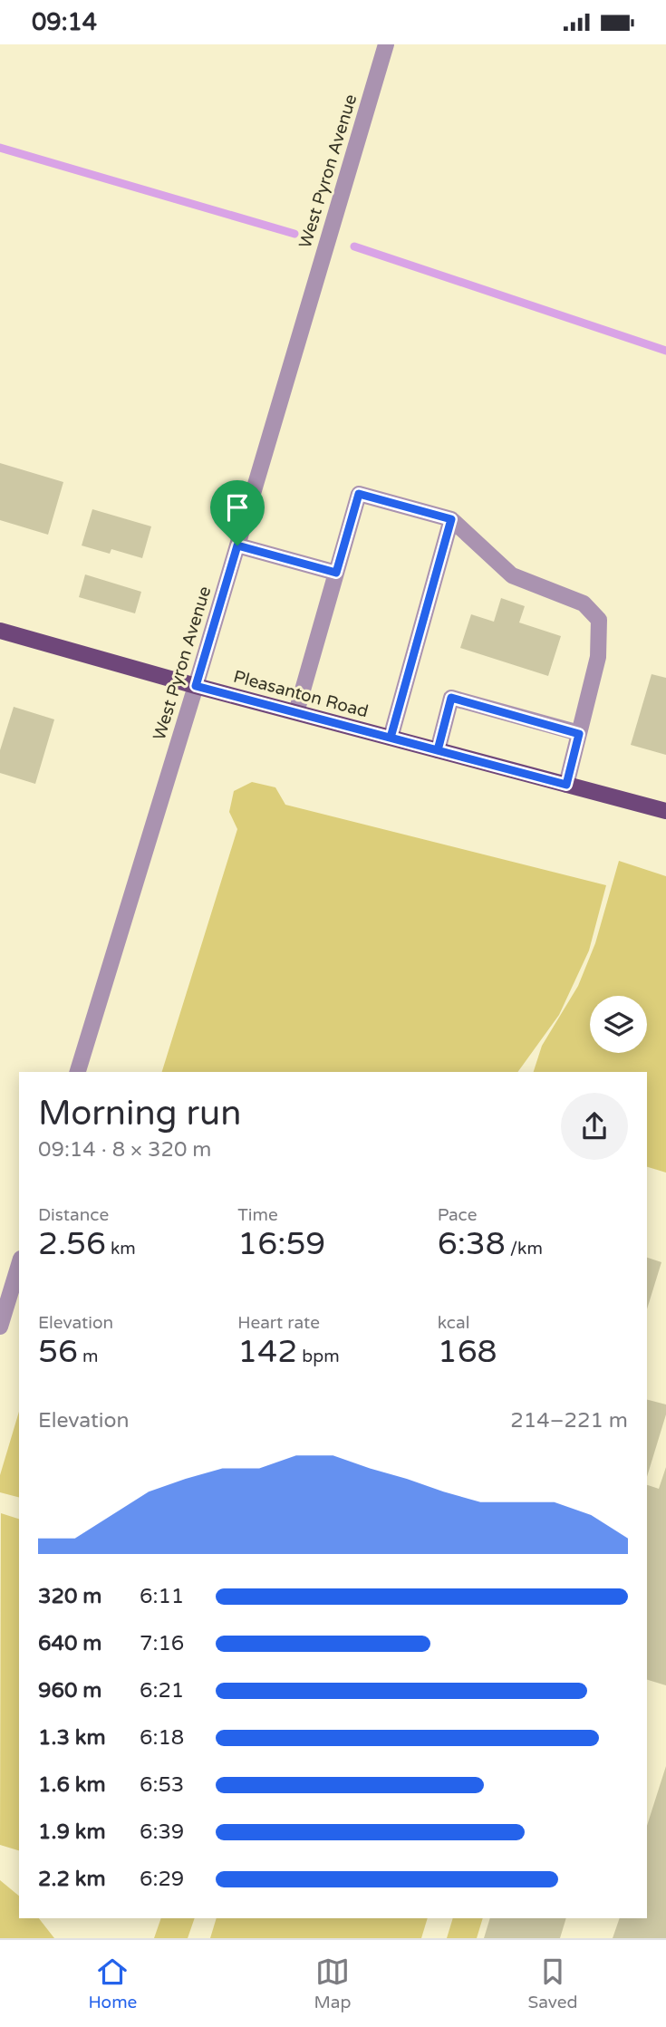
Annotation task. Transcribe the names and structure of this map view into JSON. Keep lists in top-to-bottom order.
{
  "streets": {
    "main road": ["Pleasanton Road"],
    "street": ["West Pyron Avenue"]
  },
  "crossings": [
    ["West Pyron Avenue", "Pleasanton Road"]
  ],
  "page": {
    "status": "09:14",
    "heading": ["Morning run", "09:14 · 8 × 320 m"],
    "stats": [
      ["Distance", "2.56 km"],
      ["Time", "16:59"],
      ["Pace", "6:38 /km"],
      ["Elevation", "56 m"],
      ["Heart rate", "142 bpm"],
      ["kcal", "168"]
    ],
    "chart": ["Elevation", "214–221 m"],
    "list": [
      {
        "name": "320 m",
        "note": "6:11"
      },
      {
        "name": "640 m",
        "note": "7:16"
      },
      {
        "name": "960 m",
        "note": "6:21"
      },
      {
        "name": "1.3 km",
        "note": "6:18"
      },
      {
        "name": "1.6 km",
        "note": "6:53"
      },
      {
        "name": "1.9 km",
        "note": "6:39"
      },
      {
        "name": "2.2 km",
        "note": "6:29"
      }
    ],
    "tabs": ["Home", "Map", "Saved"]
  }
}
